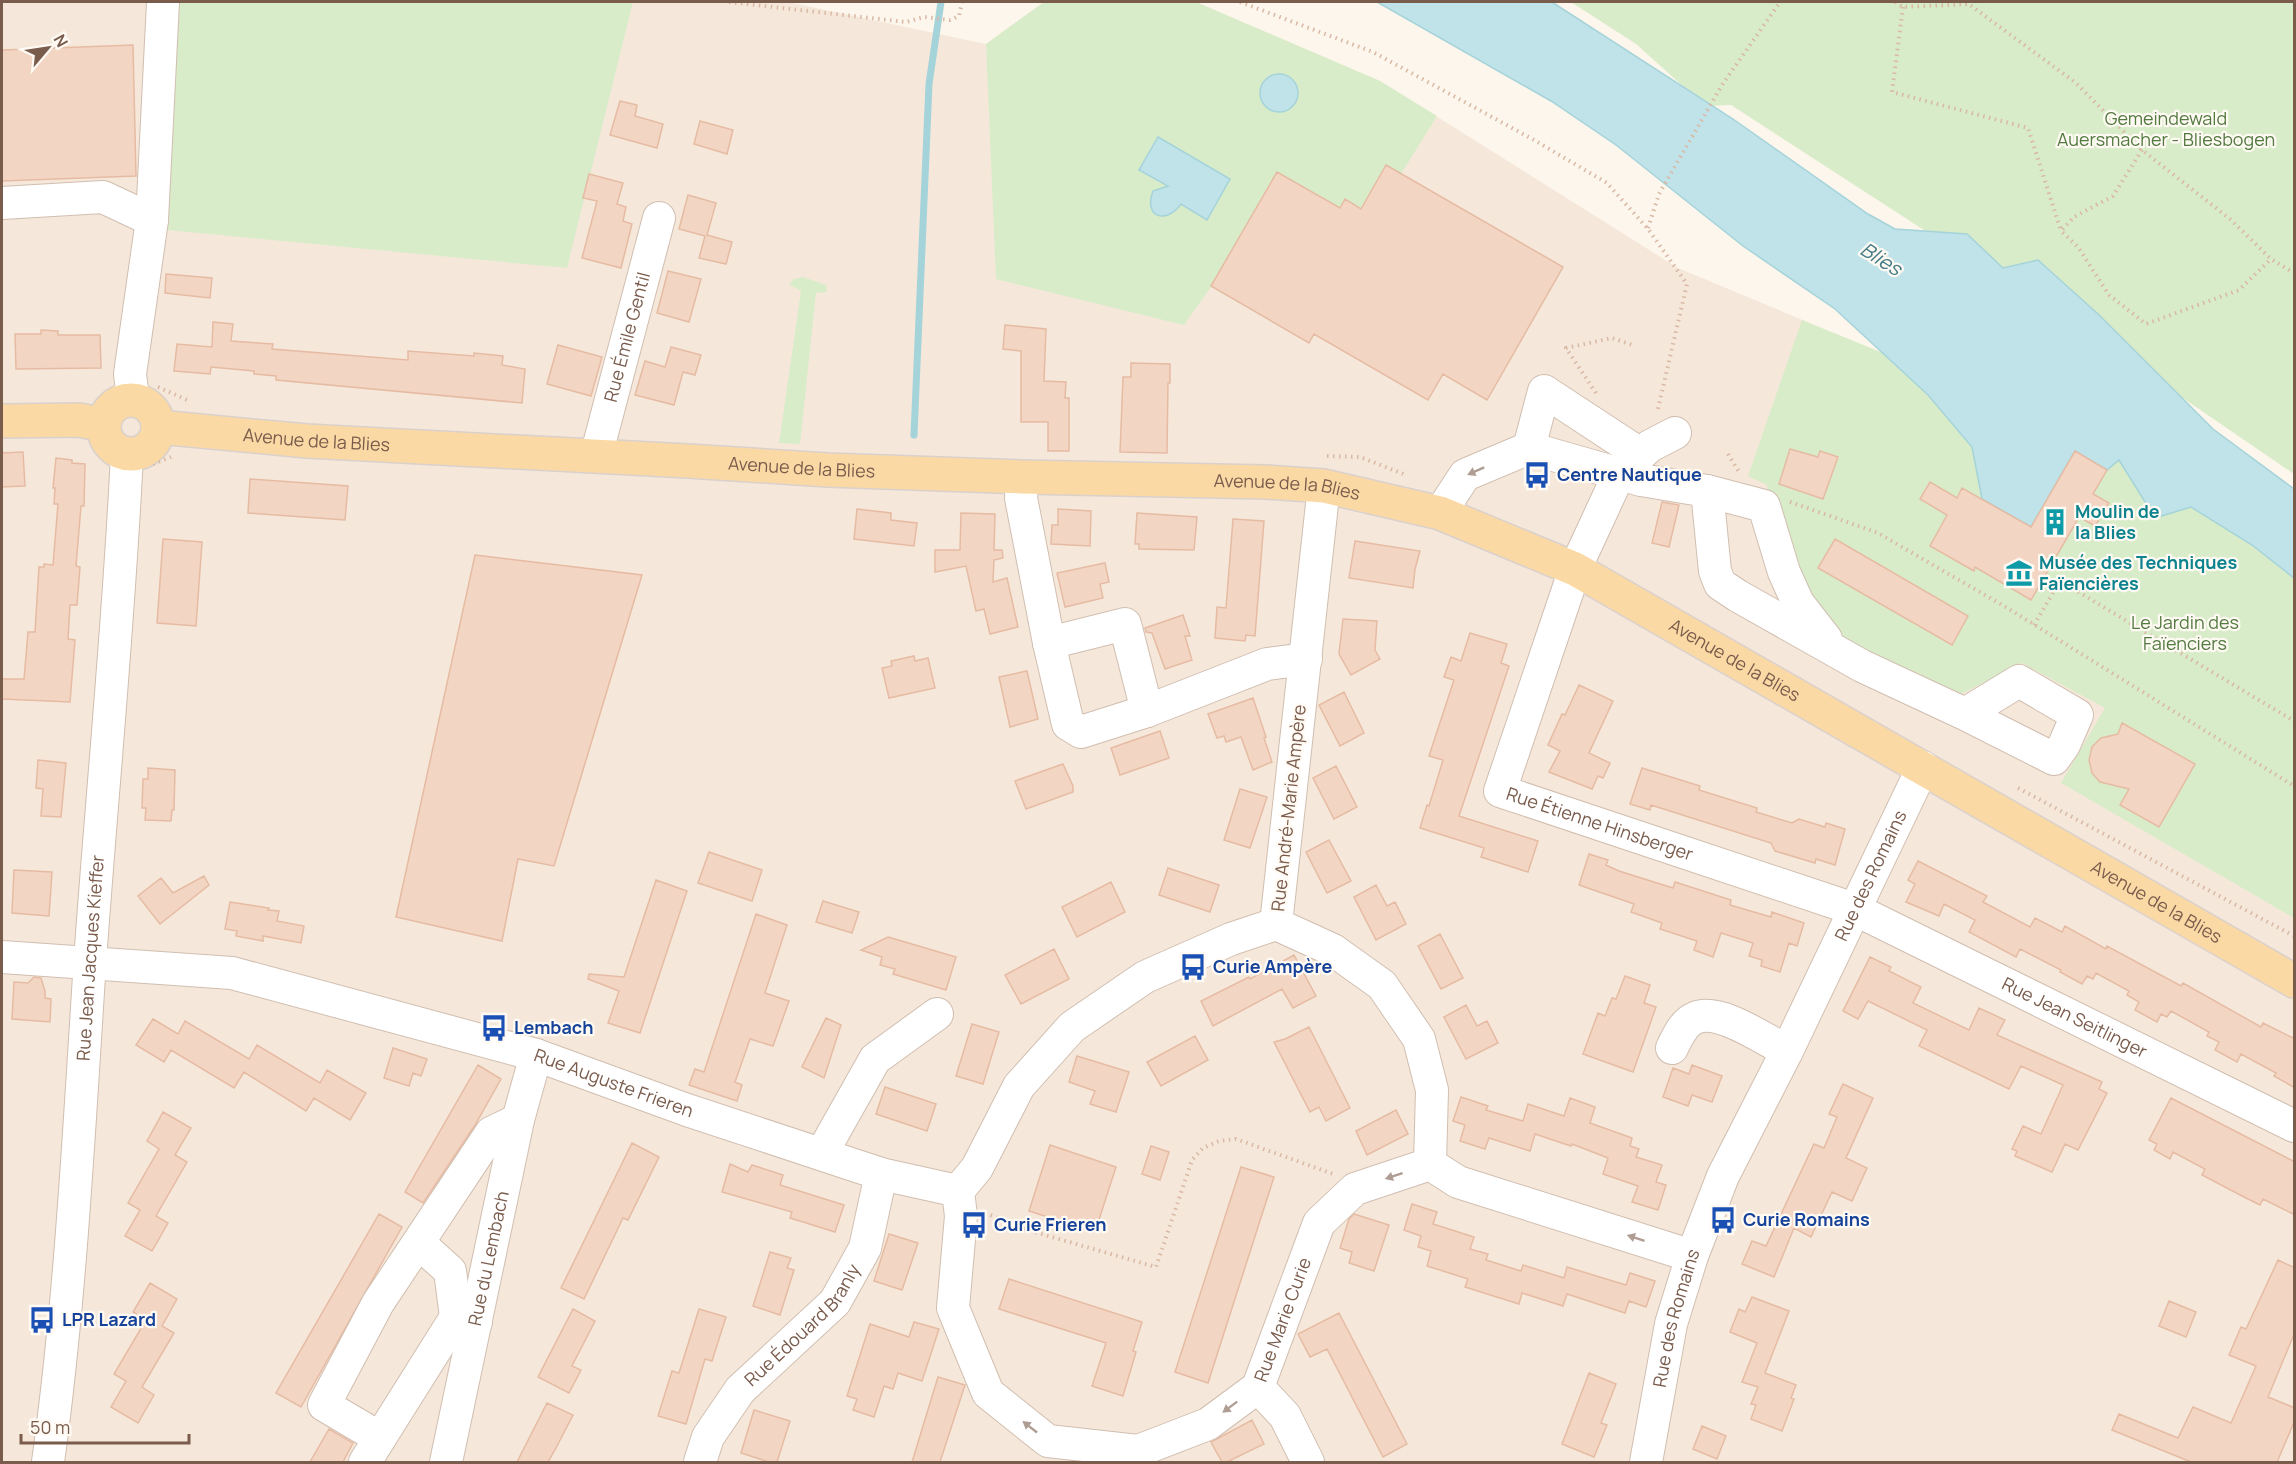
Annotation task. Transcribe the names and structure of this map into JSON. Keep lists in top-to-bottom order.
{
  "streets": {
    "main road": ["Avenue de la Blies"],
    "street": [
      "Rue Émile Gentil",
      "Rue André-Marie Ampère",
      "Rue Étienne Hinsberger",
      "Rue des Romains",
      "Rue Jean Jacques Kieffer",
      "Rue Jean Seitlinger",
      "Rue Auguste Frieren",
      "Rue du Lembach",
      "Rue Marie Curie",
      "Rue Édouard Branly"
    ]
  },
  "crossings": [
    ["Rue Émile Gentil", "Avenue de la Blies"],
    ["Avenue de la Blies", "Rue André-Marie Ampère"],
    ["Avenue de la Blies", "Rue Étienne Hinsberger"],
    ["Avenue de la Blies", "Rue des Romains"],
    ["Avenue de la Blies", "Rue Jean Jacques Kieffer"],
    ["Rue André-Marie Ampère", "Rue Marie Curie"],
    ["Rue Étienne Hinsberger", "Rue des Romains"],
    ["Rue Étienne Hinsberger", "Rue Jean Seitlinger"],
    ["Rue des Romains", "Rue Jean Seitlinger"],
    ["Rue Jean Jacques Kieffer", "Rue Auguste Frieren"],
    ["Rue Auguste Frieren", "Rue du Lembach"],
    ["Rue Auguste Frieren", "Rue Marie Curie"],
    ["Rue Auguste Frieren", "Rue Édouard Branly"]
  ],
  "water": ["Blies"],
  "parks": ["Gemeindewald Auersmacher - Bliesbogen", "Le Jardin des Faïenciers"],
  "places": {
    "bus stop": [
      "Centre Nautique",
      "Curie Ampère",
      "Lembach",
      "Curie Romains",
      "Curie Frieren",
      "LPR Lazard"
    ],
    "building": ["Moulin de la Blies"],
    "museum": ["Musée des Techniques Faïencières"]
  },
  "scale_bar": "50 m",
  "north": "top right"
}
